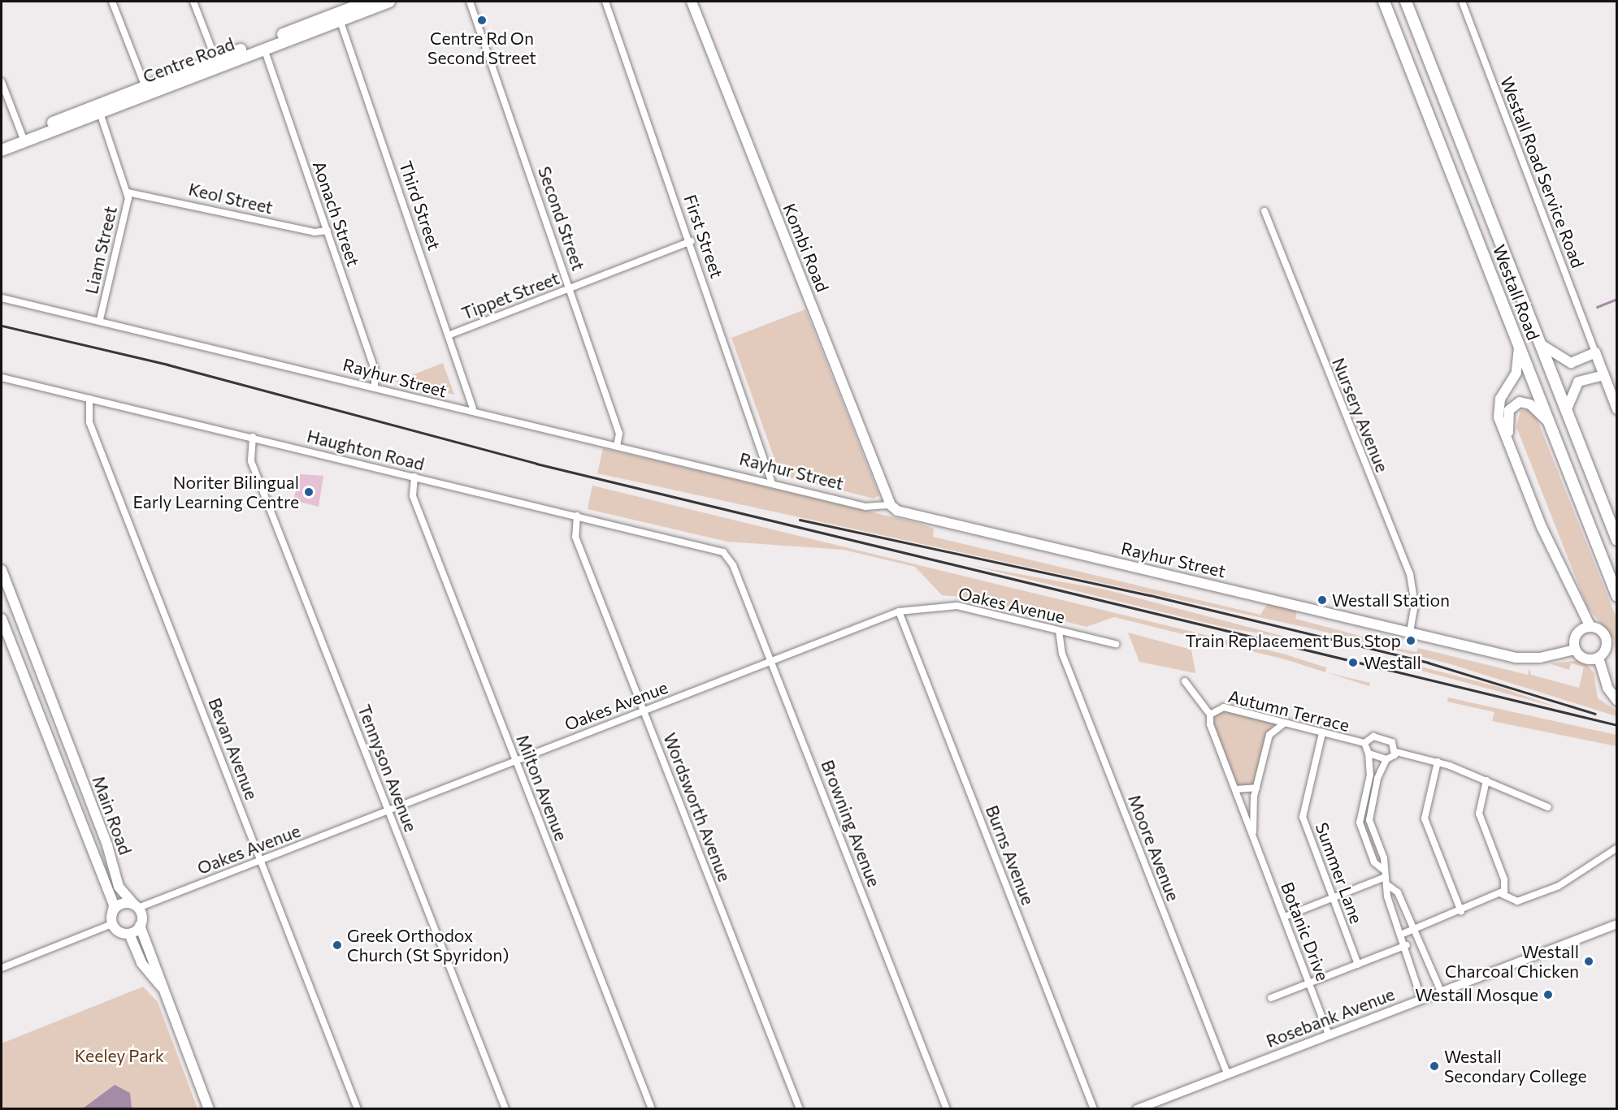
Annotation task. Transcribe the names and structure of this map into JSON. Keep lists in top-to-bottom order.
{
  "streets": {
    "main road": [
      "Centre Road",
      "Kombi Road",
      "Westall Road",
      "Rayhur Street",
      "Main Road"
    ],
    "street": [
      "Westall Road Service Road",
      "Keol Street",
      "Third Street",
      "Aonach Street",
      "Second Street",
      "First Street",
      "Liam Street",
      "Tippet Street",
      "Nursery Avenue",
      "Haughton Road",
      "Oakes Avenue",
      "Autumn Terrace",
      "Bevan Avenue",
      "Tennyson Avenue",
      "Milton Avenue",
      "Wordsworth Avenue",
      "Browning Avenue",
      "Moore Avenue",
      "Burns Avenue",
      "Summer Lane",
      "Botanic Drive",
      "Rosebank Avenue"
    ]
  },
  "crossings": [
    ["Centre Road", "Third Street"],
    ["Centre Road", "Aonach Street"],
    ["Centre Road", "Liam Street"],
    ["Keol Street", "Aonach Street"],
    ["Keol Street", "Liam Street"],
    ["Third Street", "Tippet Street"],
    ["Third Street", "Rayhur Street"],
    ["Aonach Street", "Rayhur Street"],
    ["Second Street", "Tippet Street"],
    ["Second Street", "Rayhur Street"],
    ["First Street", "Tippet Street"],
    ["First Street", "Rayhur Street"],
    ["Kombi Road", "Rayhur Street"],
    ["Liam Street", "Rayhur Street"],
    ["Rayhur Street", "Nursery Avenue"],
    ["Haughton Road", "Bevan Avenue"],
    ["Haughton Road", "Tennyson Avenue"],
    ["Haughton Road", "Milton Avenue"],
    ["Haughton Road", "Wordsworth Avenue"],
    ["Haughton Road", "Browning Avenue"],
    ["Oakes Avenue", "Bevan Avenue"],
    ["Oakes Avenue", "Tennyson Avenue"],
    ["Oakes Avenue", "Milton Avenue"],
    ["Oakes Avenue", "Wordsworth Avenue"],
    ["Oakes Avenue", "Main Road"],
    ["Oakes Avenue", "Browning Avenue"],
    ["Oakes Avenue", "Moore Avenue"],
    ["Oakes Avenue", "Burns Avenue"],
    ["Autumn Terrace", "Summer Lane"],
    ["Autumn Terrace", "Botanic Drive"],
    ["Moore Avenue", "Rosebank Avenue"],
    ["Botanic Drive", "Rosebank Avenue"]
  ],
  "parks": ["Keeley Park"],
  "places": [
    "Centre Rd On Second Street",
    "Noriter Bilingual Early Learning Centre",
    "Westall Station",
    "Train Replacement Bus Stop",
    "Westall",
    "Greek Orthodox Church (St Spyridon)",
    "Westall Charcoal Chicken",
    "Westall Mosque",
    "Westall Secondary College"
  ]
}
